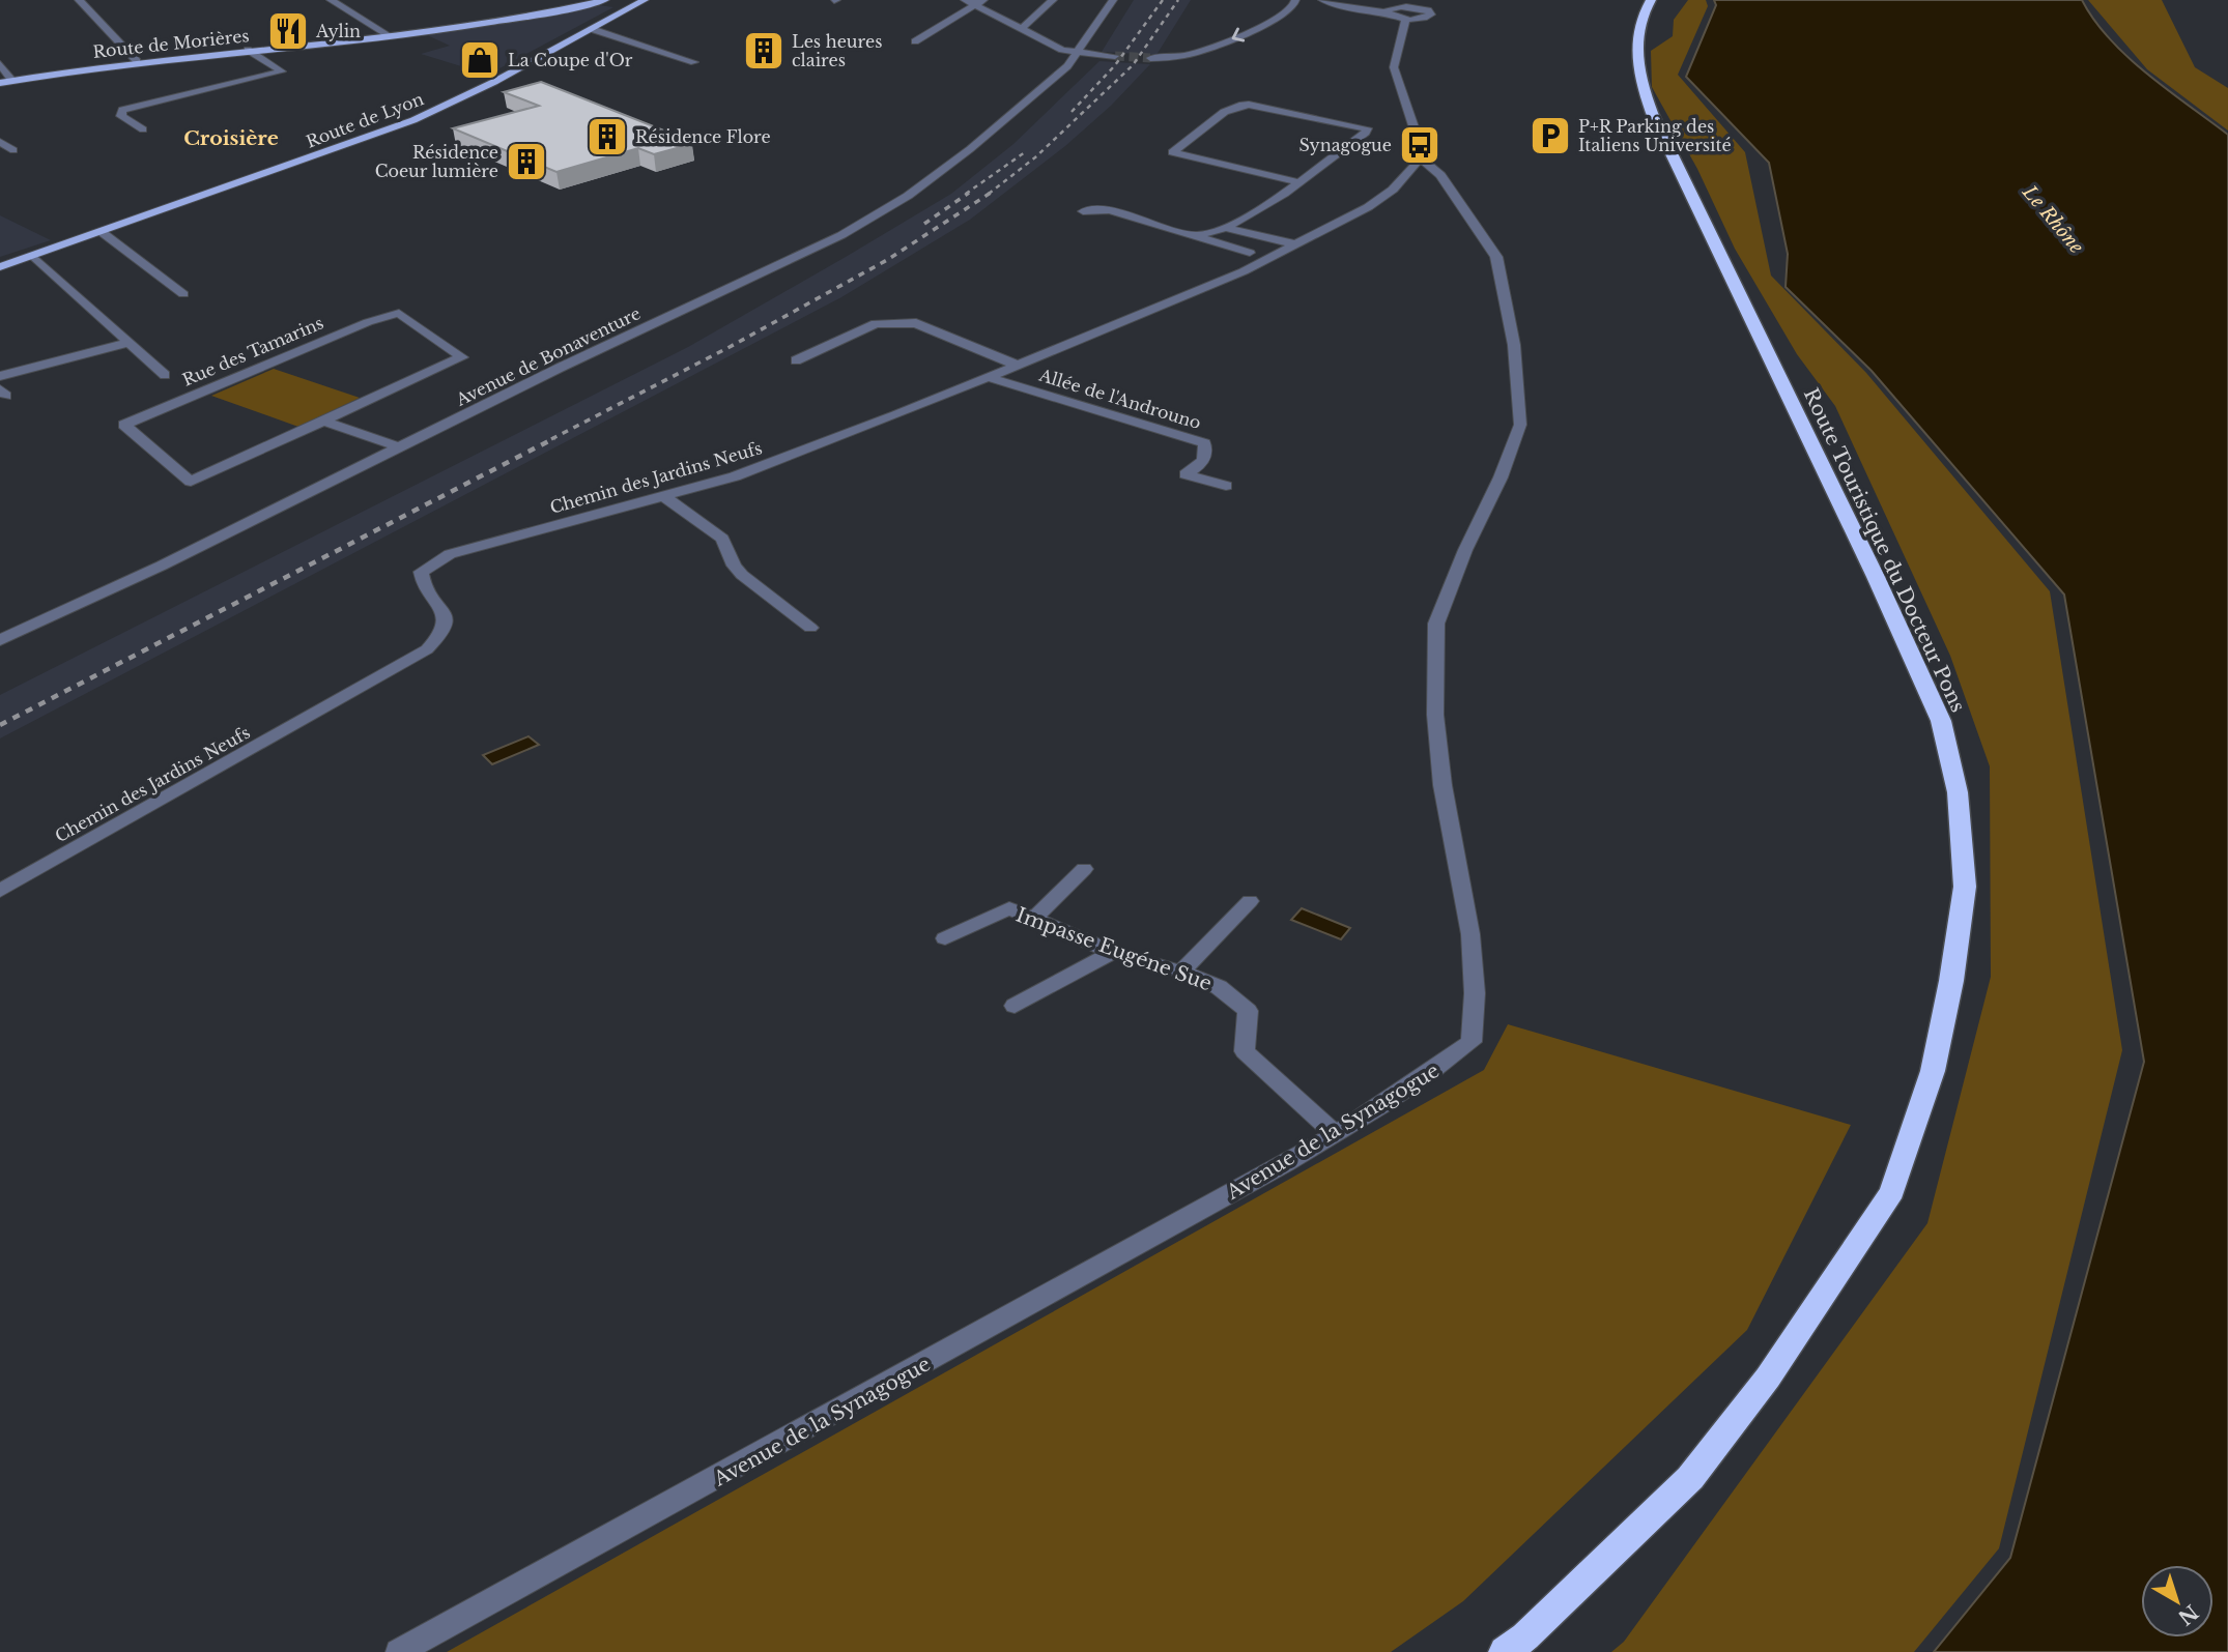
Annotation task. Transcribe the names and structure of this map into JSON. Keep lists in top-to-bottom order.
{
  "streets": {
    "highway": ["Route Touristique du Docteur Pons"],
    "main road": ["Route de Morières", "Route de Lyon"],
    "street": [
      "Rue des Tamarins",
      "Avenue de Bonaventure",
      "Allée de l'Androuno",
      "Chemin des Jardins Neufs",
      "Impasse Eugéne Sue",
      "Avenue de la Synagogue"
    ]
  },
  "crossings": [
    ["Route de Morières", "Route de Lyon"],
    ["Allée de l'Androuno", "Chemin des Jardins Neufs"],
    ["Chemin des Jardins Neufs", "Avenue de la Synagogue"],
    ["Impasse Eugéne Sue", "Avenue de la Synagogue"]
  ],
  "districts": ["Croisière"],
  "water": ["Le Rhône"],
  "places": {
    "restaurant": ["Aylin"],
    "building": ["Les heures claires", "Résidence Flore", "Résidence Coeur lumière"],
    "shop": ["La Coupe d'Or"],
    "parking": ["P+R Parking des Italiens Université"],
    "bus stop": ["Synagogue"]
  },
  "north": "bottom right"
}
